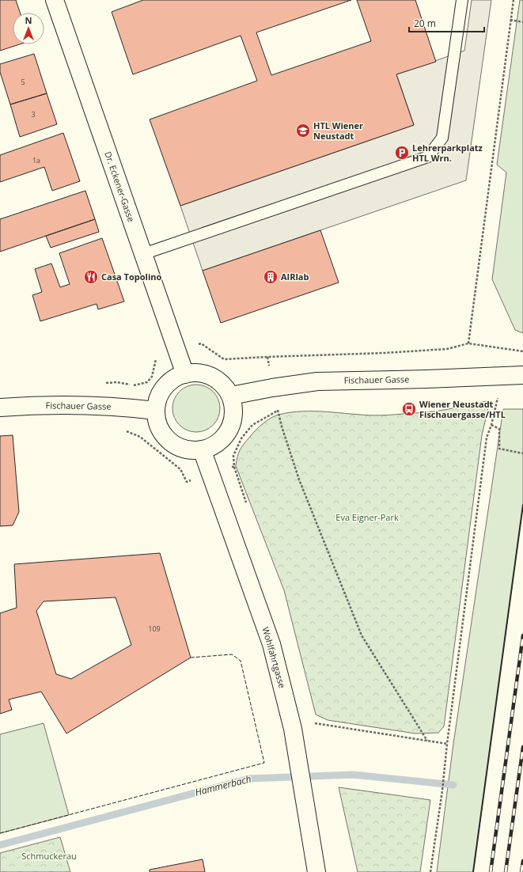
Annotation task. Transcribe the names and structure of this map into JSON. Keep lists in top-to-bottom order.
{
  "streets": {
    "street": ["Dr. Eckener-Gasse", "Fischauer Gasse", "Wohlfahrtgasse"]
  },
  "crossings": [
    ["Dr. Eckener-Gasse", "Fischauer Gasse"],
    ["Dr. Eckener-Gasse", "Wohlfahrtgasse"],
    ["Fischauer Gasse", "Wohlfahrtgasse"]
  ],
  "water": ["Hammerbach"],
  "parks": ["Eva Eigner-Park", "Schmuckerau"],
  "places": {
    "school or university": ["HTL Wiener Neustadt"],
    "parking": ["Lehrerparkplatz HTL Wrn."],
    "restaurant": ["Casa Topolino"],
    "building": ["AIRlab"],
    "bus stop": ["Wiener Neustadt Fischauergasse/HTL"]
  },
  "house_numbers": [
    "5",
    "3",
    "1a",
    "109"
  ],
  "scale_bar": "20 m",
  "north": "top"
}
